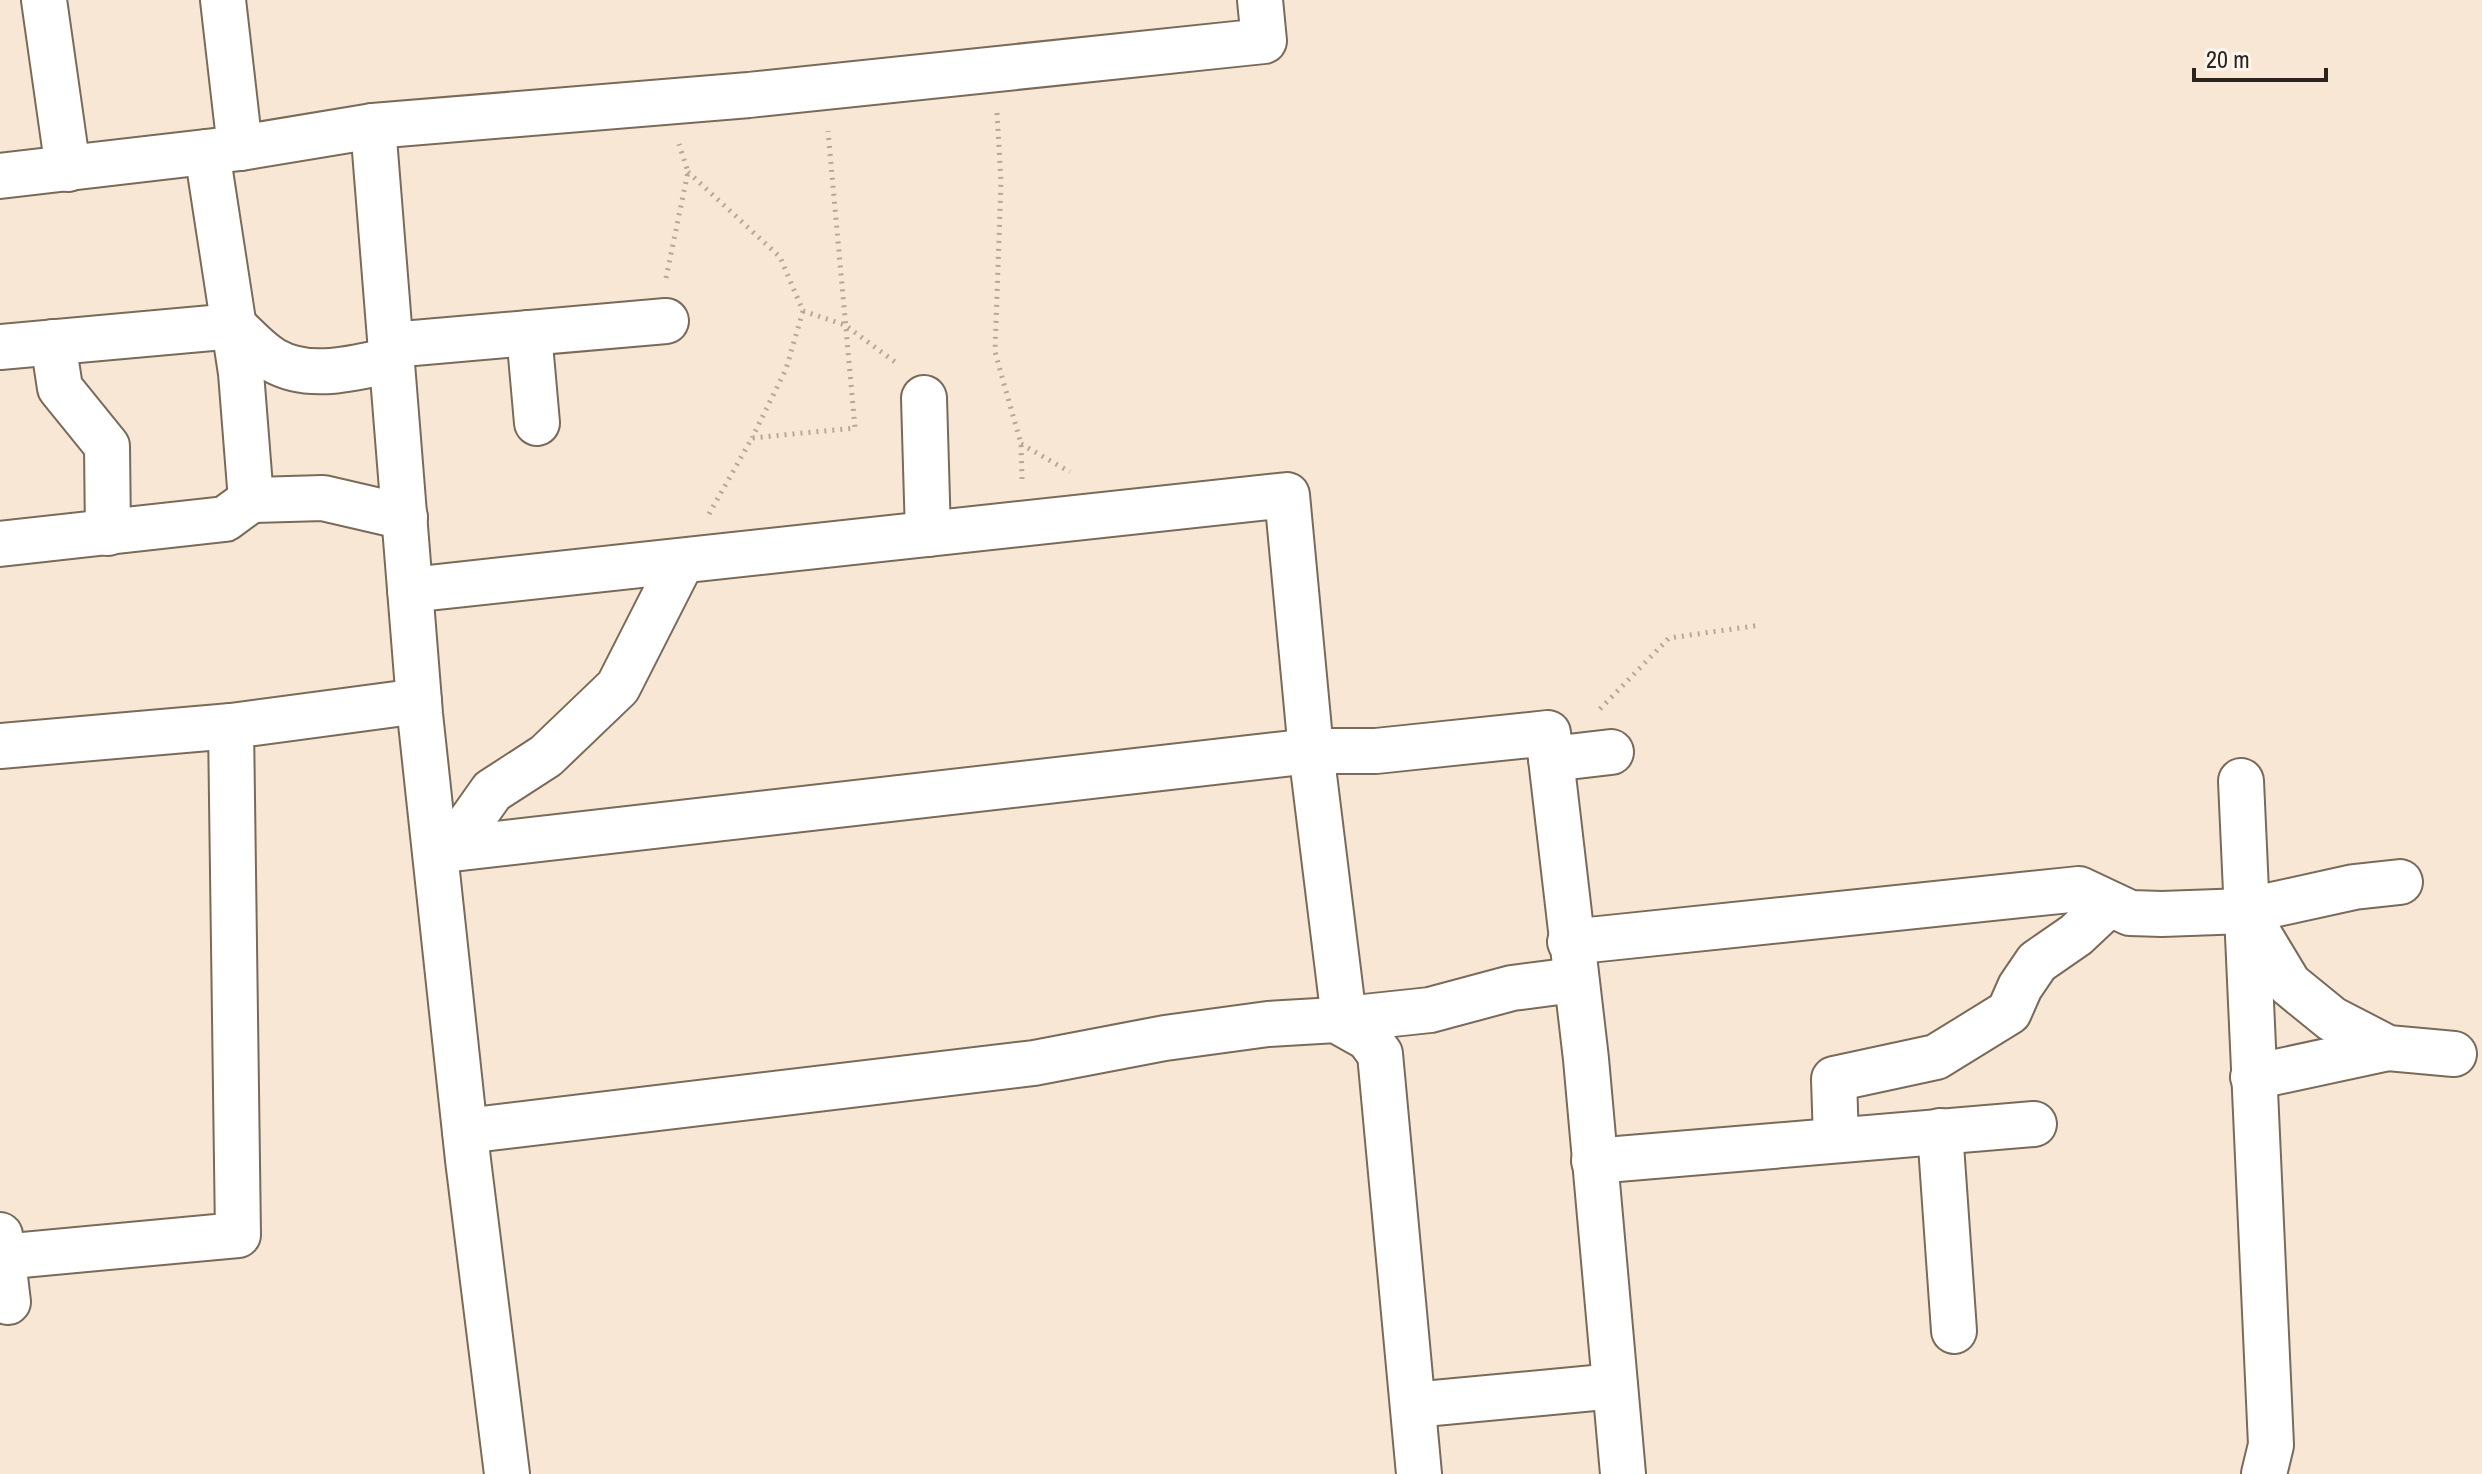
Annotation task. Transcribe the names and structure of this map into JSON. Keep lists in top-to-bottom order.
{
  "scale_bar": "20 m"
}
